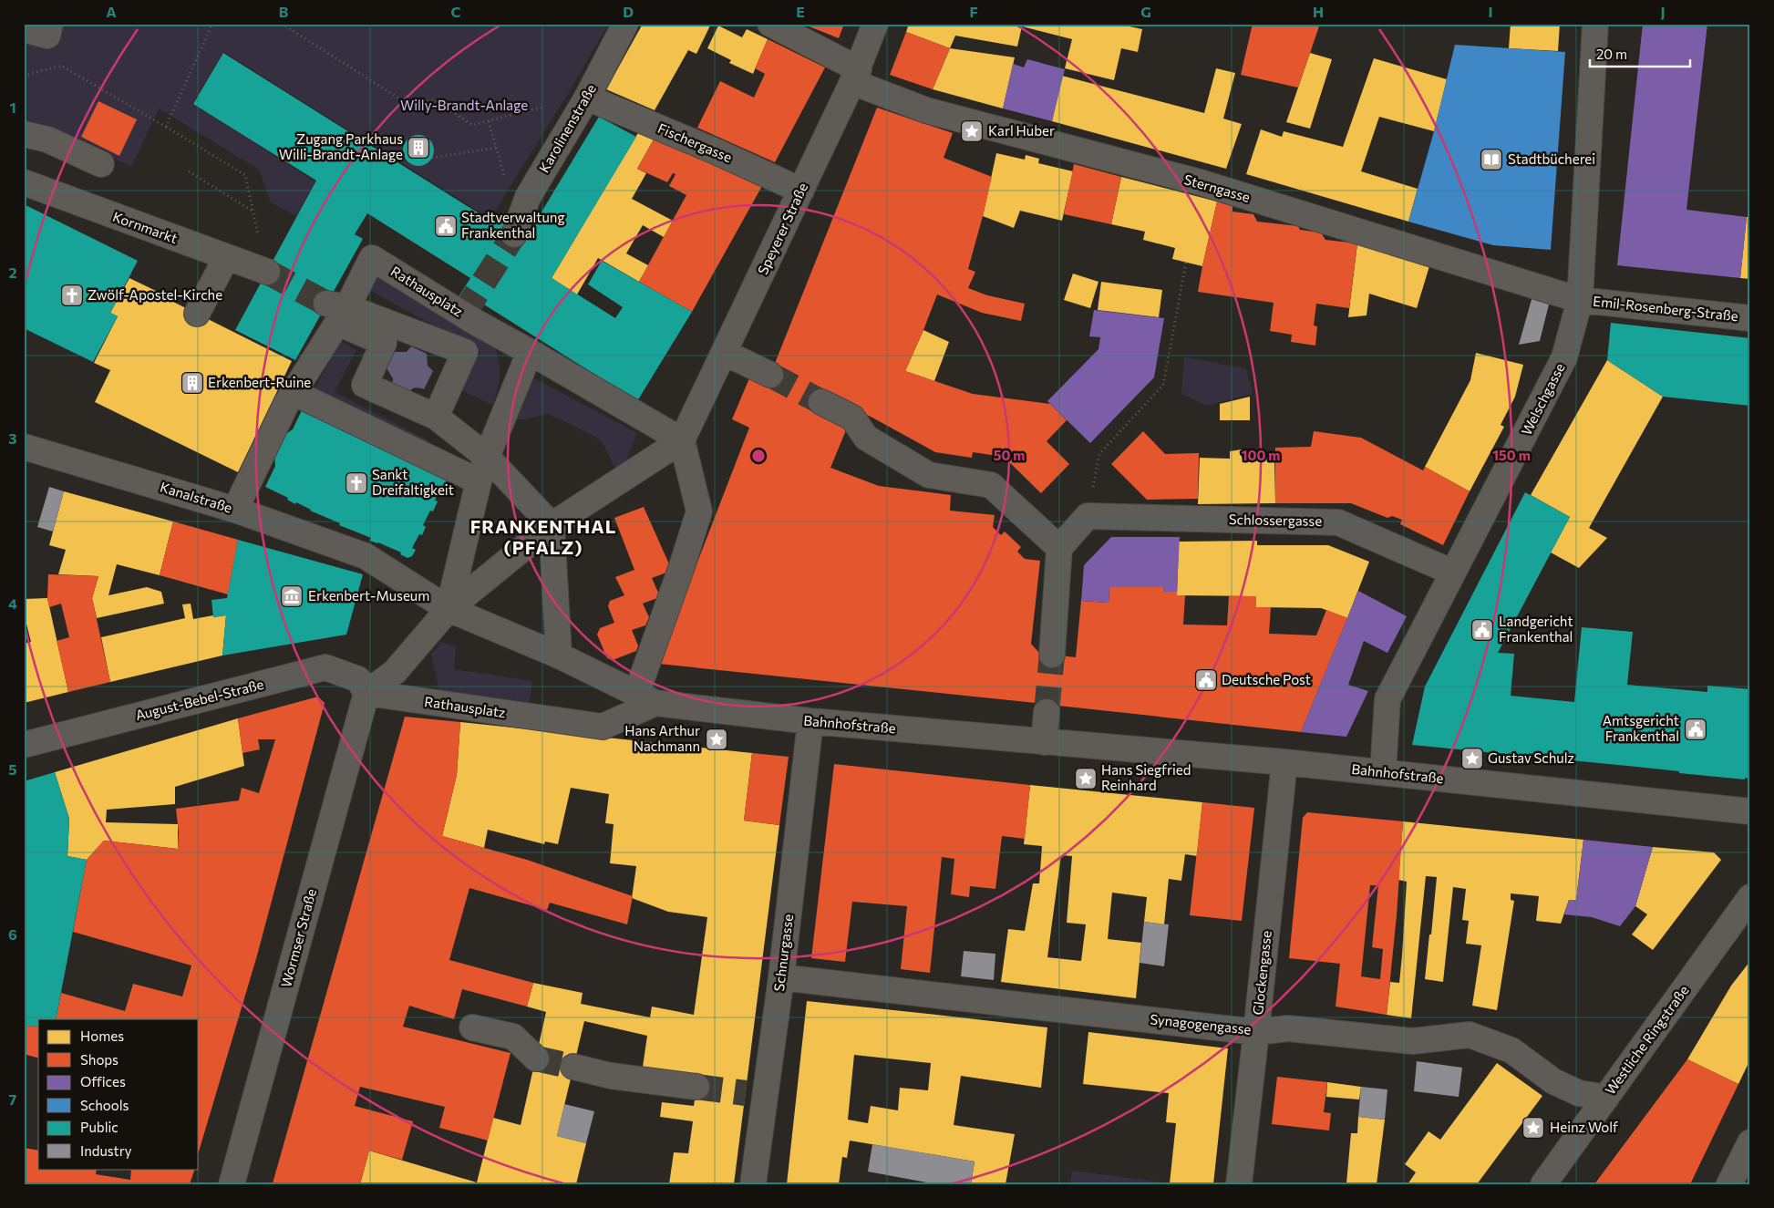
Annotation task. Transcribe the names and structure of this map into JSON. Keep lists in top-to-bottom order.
{
  "streets": {
    "street": [
      "Karolinenstraße",
      "Fischergasse",
      "Sterngasse",
      "Kornmarkt",
      "Speyerer Straße",
      "Rathausplatz",
      "Emil-Rosenberg-Straße",
      "Welschgasse",
      "Kanalstraße",
      "Schlossergasse",
      "August-Bebel-Straße",
      "Bahnhofstraße",
      "Wormser Straße",
      "Schnurgasse",
      "Glockengasse",
      "Synagogengasse",
      "Westliche Ringstraße"
    ]
  },
  "crossings": [
    ["Karolinenstraße", "Fischergasse"],
    ["Fischergasse", "Speyerer Straße"],
    ["Sterngasse", "Speyerer Straße"],
    ["Sterngasse", "Emil-Rosenberg-Straße"],
    ["Sterngasse", "Welschgasse"],
    ["Speyerer Straße", "Rathausplatz"],
    ["Rathausplatz", "Kanalstraße"],
    ["Rathausplatz", "August-Bebel-Straße"],
    ["Rathausplatz", "Bahnhofstraße"],
    ["Rathausplatz", "Wormser Straße"],
    ["Emil-Rosenberg-Straße", "Welschgasse"],
    ["Welschgasse", "Schlossergasse"],
    ["Welschgasse", "Bahnhofstraße"],
    ["August-Bebel-Straße", "Wormser Straße"],
    ["Bahnhofstraße", "Schnurgasse"],
    ["Bahnhofstraße", "Glockengasse"],
    ["Schnurgasse", "Synagogengasse"],
    ["Glockengasse", "Synagogengasse"],
    ["Synagogengasse", "Westliche Ringstraße"]
  ],
  "districts": ["FRANKENTHAL (PFALZ)"],
  "parks": ["Willy-Brandt-Anlage"],
  "places": {
    "place": [
      "Karl Huber",
      "Hans Arthur Nachmann",
      "Gustav Schulz",
      "Hans Siegfried Reinhard",
      "Heinz Wolf"
    ],
    "building": ["Zugang Parkhaus Willi-Brandt-Anlage", "Erkenbert-Ruine"],
    "library": ["Stadtbücherei"],
    "public building": [
      "Stadtverwaltung Frankenthal",
      "Landgericht Frankenthal",
      "Deutsche Post",
      "Amtsgericht Frankenthal"
    ],
    "church": ["Zwölf-Apostel-Kirche", "Sankt Dreifaltigkeit"],
    "museum": ["Erkenbert-Museum"]
  },
  "legend": [
    "Homes",
    "Shops",
    "Offices",
    "Schools",
    "Public",
    "Industry"
  ],
  "scale_bar": "20 m",
  "grid": {
    "columns": [
      "A",
      "B",
      "C",
      "D",
      "E",
      "F",
      "G",
      "H",
      "I",
      "J"
    ],
    "rows": [
      "1",
      "2",
      "3",
      "4",
      "5",
      "6",
      "7"
    ]
  },
  "rings": ["50 m", "100 m", "150 m"]
}
